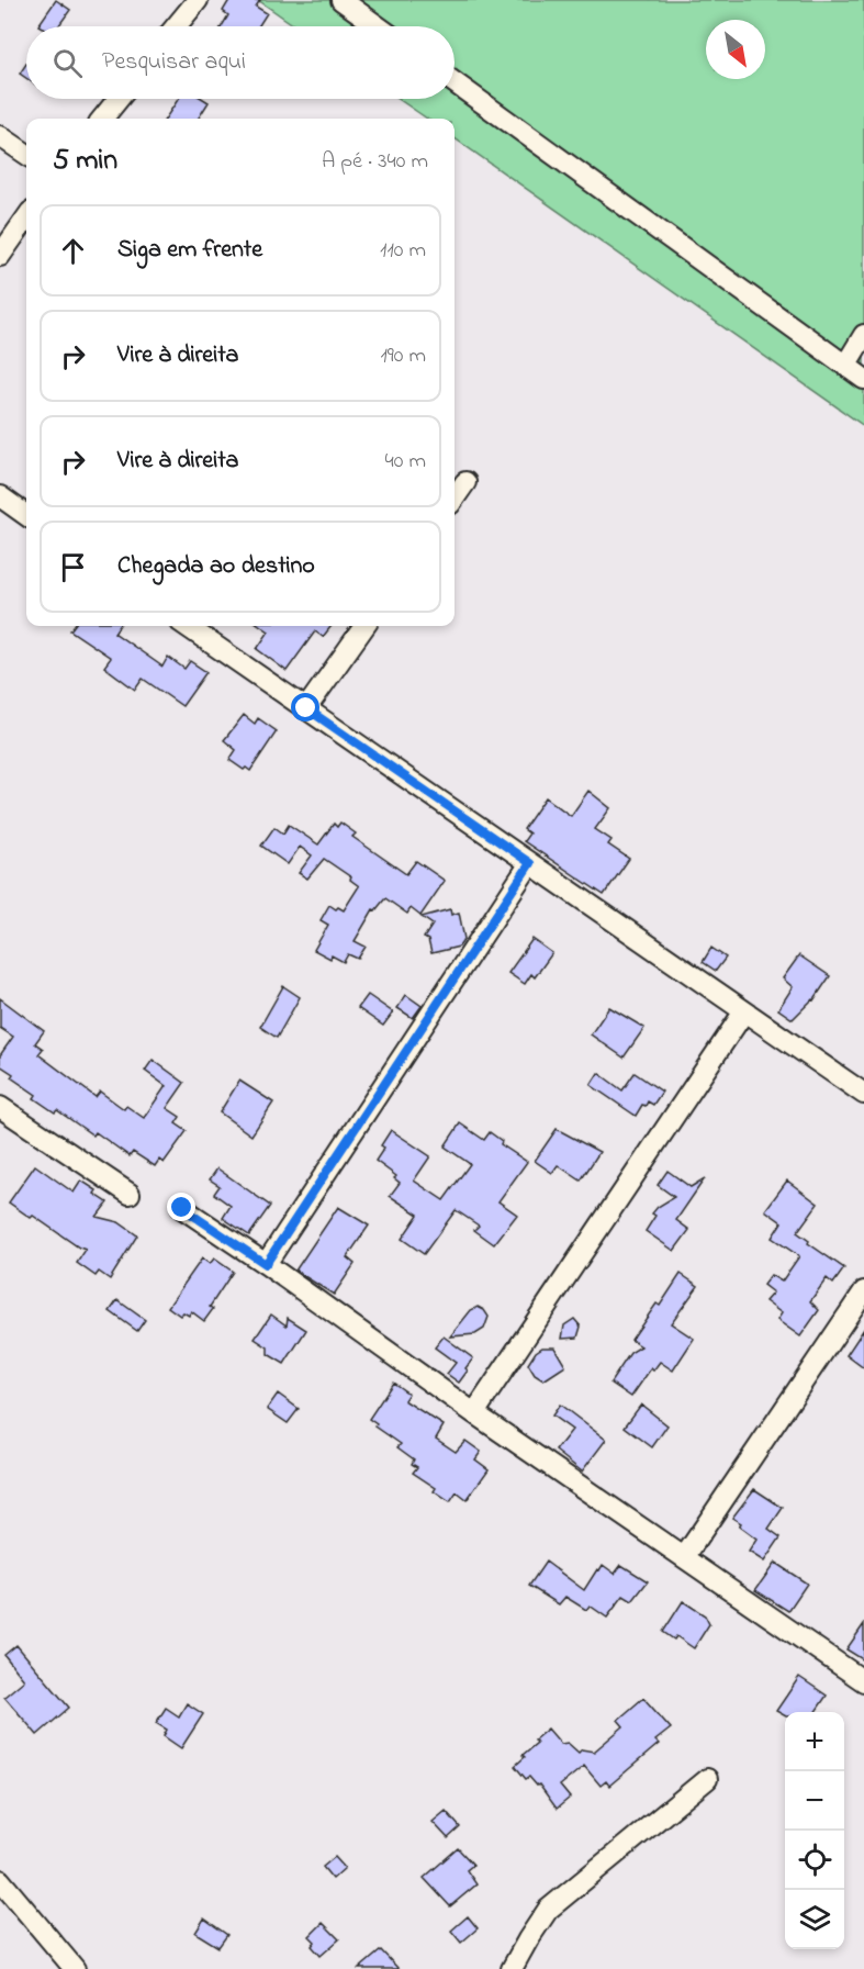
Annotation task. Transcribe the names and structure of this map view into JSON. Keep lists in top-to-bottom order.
{
  "north": "bottom right",
  "page": {
    "search": "Pesquisar aqui",
    "heading": ["5 min", "A pé · 340 m"],
    "list": [
      ["Siga em frente", "110 m"],
      ["Vire à direita", "190 m"],
      ["Vire à direita", "40 m"],
      "Chegada ao destino"
    ],
    "map_buttons": ["+", "−"]
  }
}
